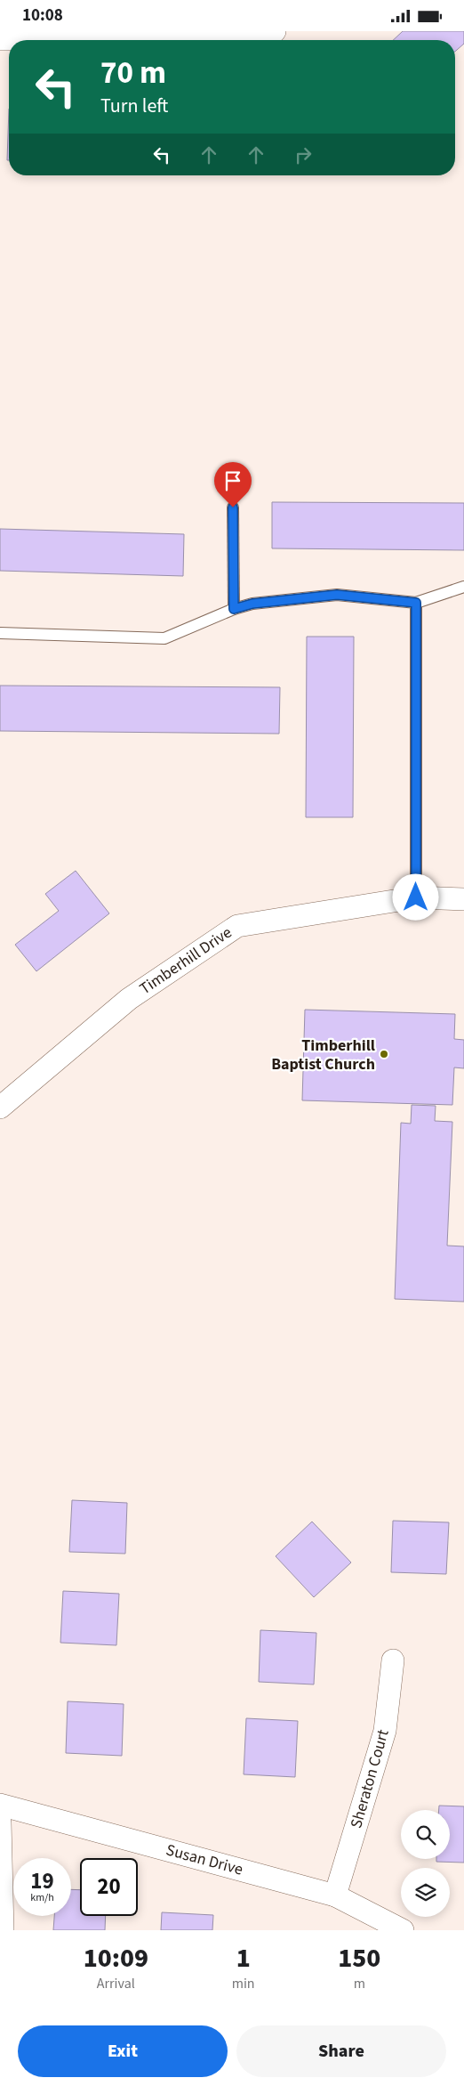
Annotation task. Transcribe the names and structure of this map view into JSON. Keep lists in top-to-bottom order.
{
  "streets": {
    "street": ["Timberhill Drive", "Sheraton Court", "Susan Drive"]
  },
  "crossings": [
    ["Sheraton Court", "Susan Drive"]
  ],
  "places": ["Timberhill Baptist Church"],
  "page": {
    "status": "10:08",
    "turn": ["70 m", "Turn left"],
    "speed": "19 km/h",
    "limit": "20",
    "eta": [
      "10:09",
      "Arrival",
      "1",
      "min",
      "150",
      "m"
    ],
    "buttons": ["Exit", "Share"]
  }
}
